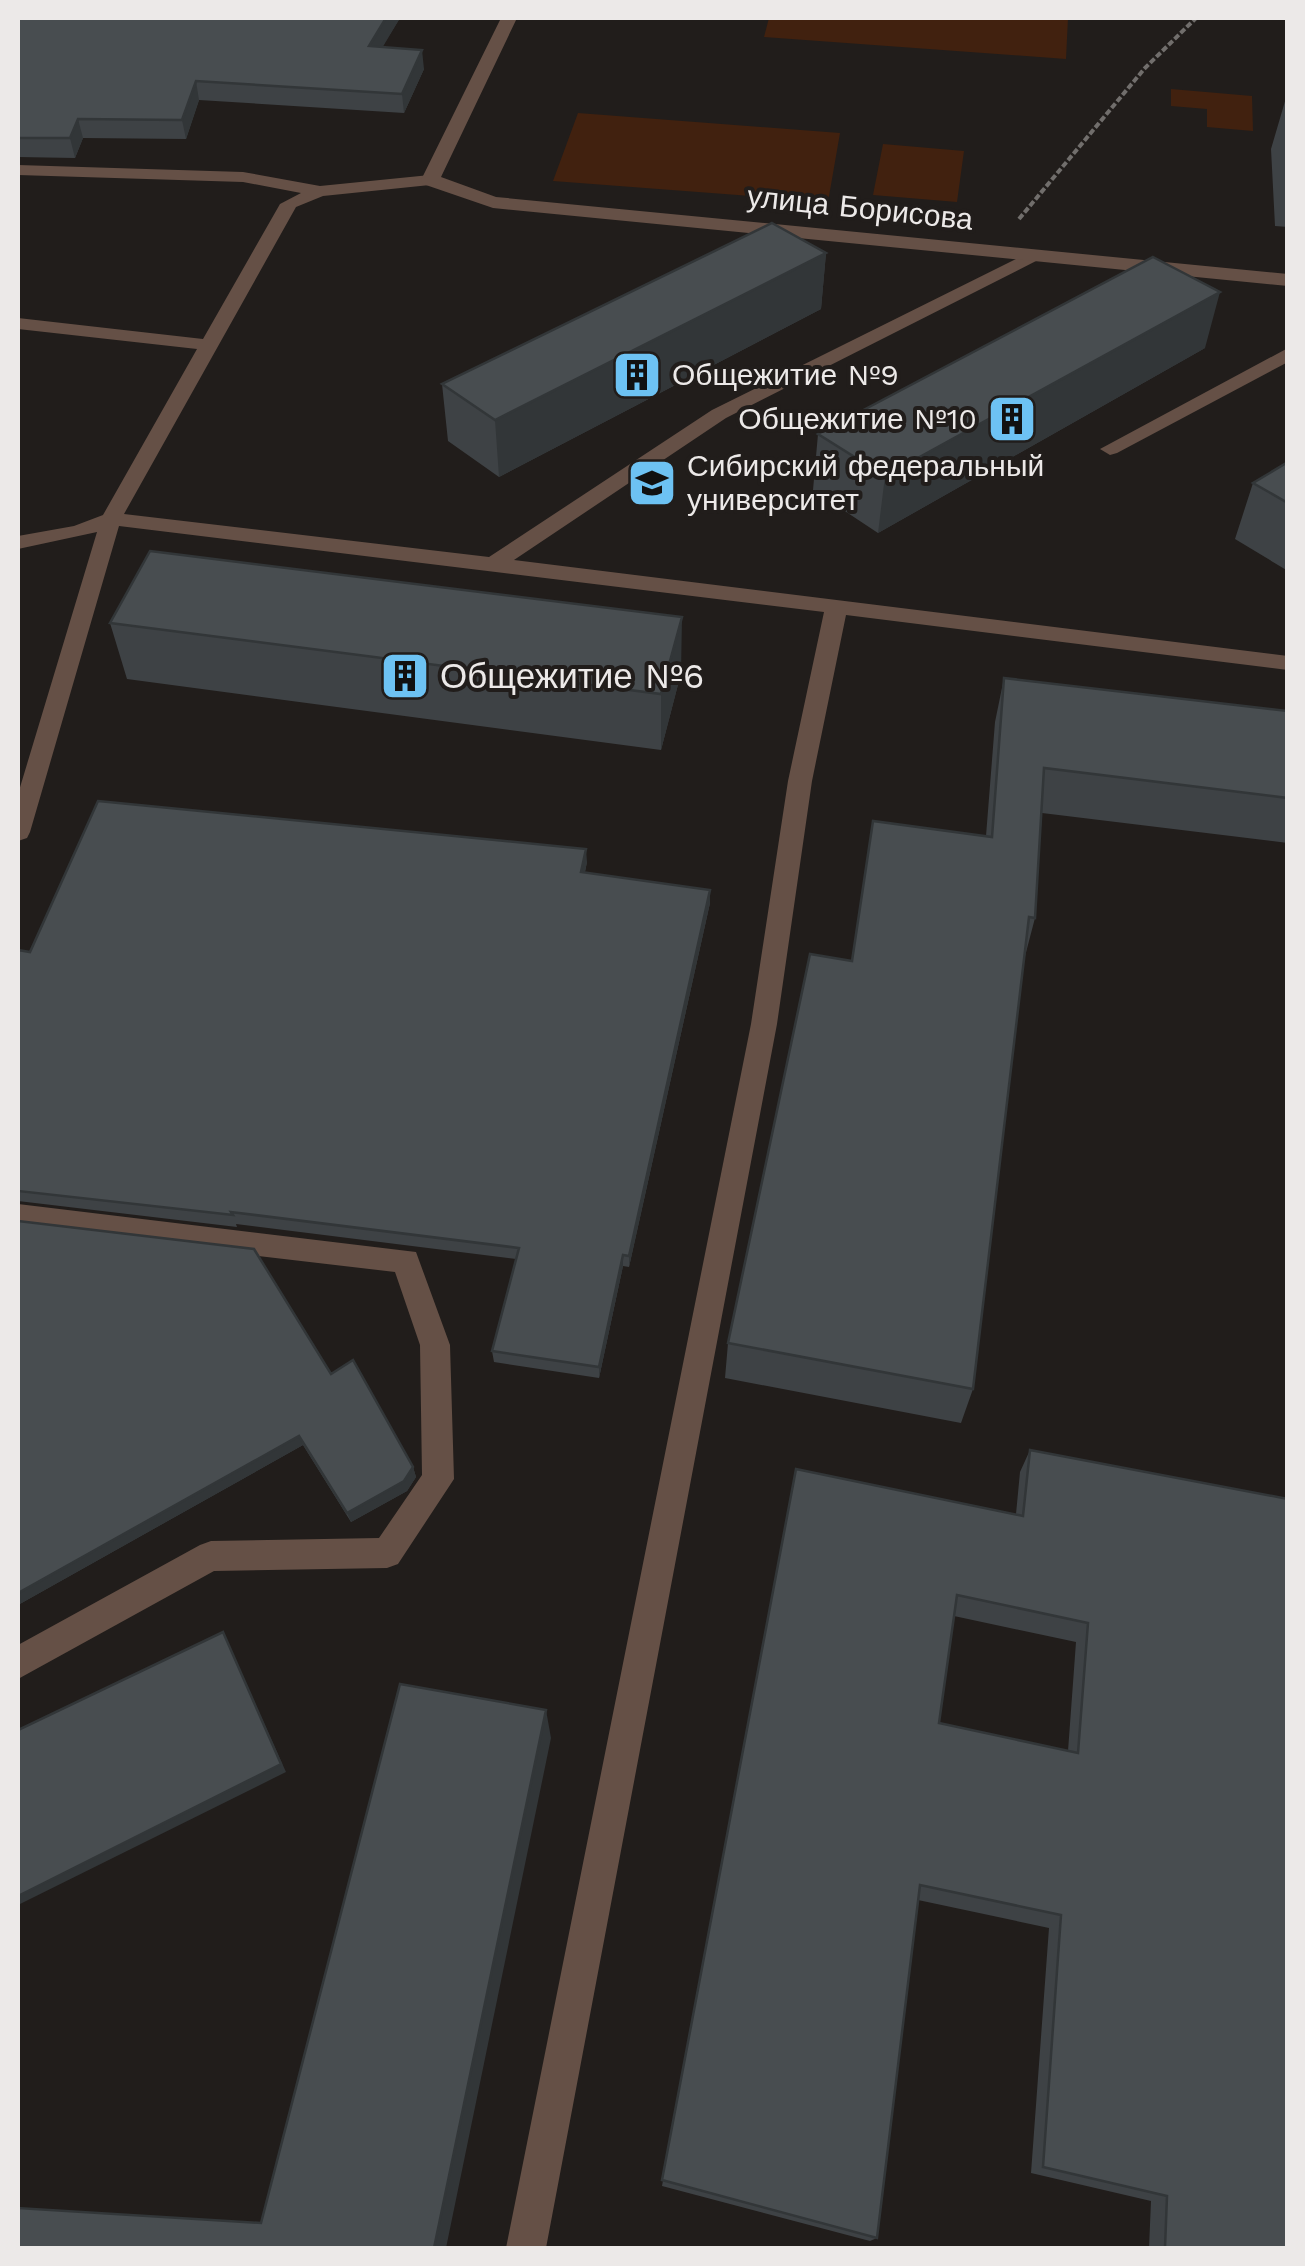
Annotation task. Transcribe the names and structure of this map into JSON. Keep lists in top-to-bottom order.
{
  "streets": {
    "street": ["улица Борисова"]
  },
  "places": {
    "building": ["Общежитие №9", "Общежитие №10", "Общежитие №6"],
    "school or university": ["Сибирский федеральный университет"]
  }
}
